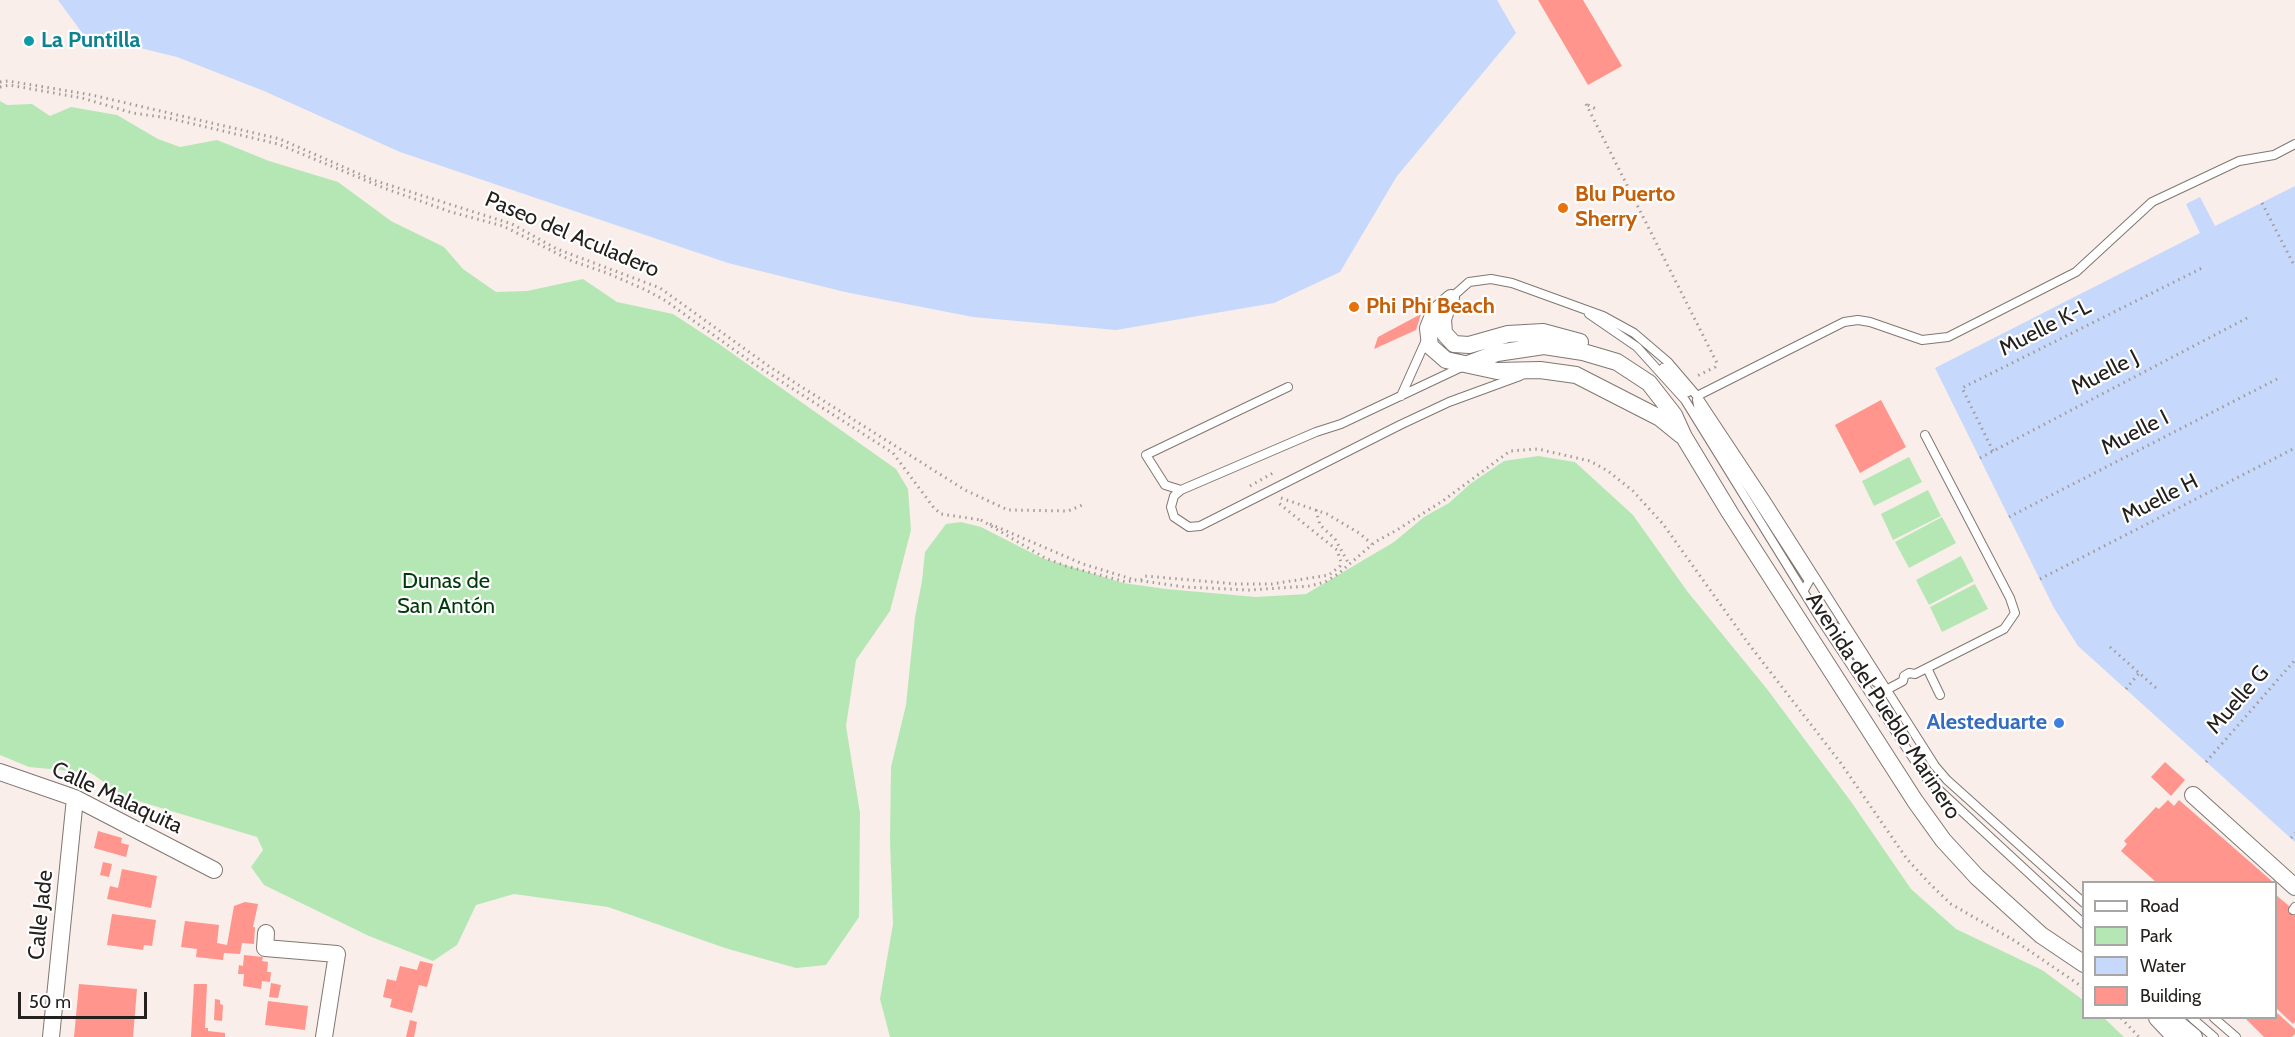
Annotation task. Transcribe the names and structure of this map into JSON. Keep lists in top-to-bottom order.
{
  "streets": {
    "street": ["Avenida del Pueblo Marinero", "Calle Malaquita", "Calle Jade"],
    "path": [
      "Paseo del Aculadero",
      "Muelle K-L",
      "Muelle J",
      "Muelle I",
      "Muelle H",
      "Muelle G"
    ]
  },
  "crossings": [
    ["Muelle K-L", "Muelle J"],
    ["Calle Malaquita", "Calle Jade"]
  ],
  "parks": ["Dunas de San Antón"],
  "places": [
    "La Puntilla",
    "Blu Puerto Sherry",
    "Phi Phi Beach",
    "Alesteduarte"
  ],
  "legend": [
    "Road",
    "Park",
    "Water",
    "Building"
  ],
  "scale_bar": "50 m"
}
